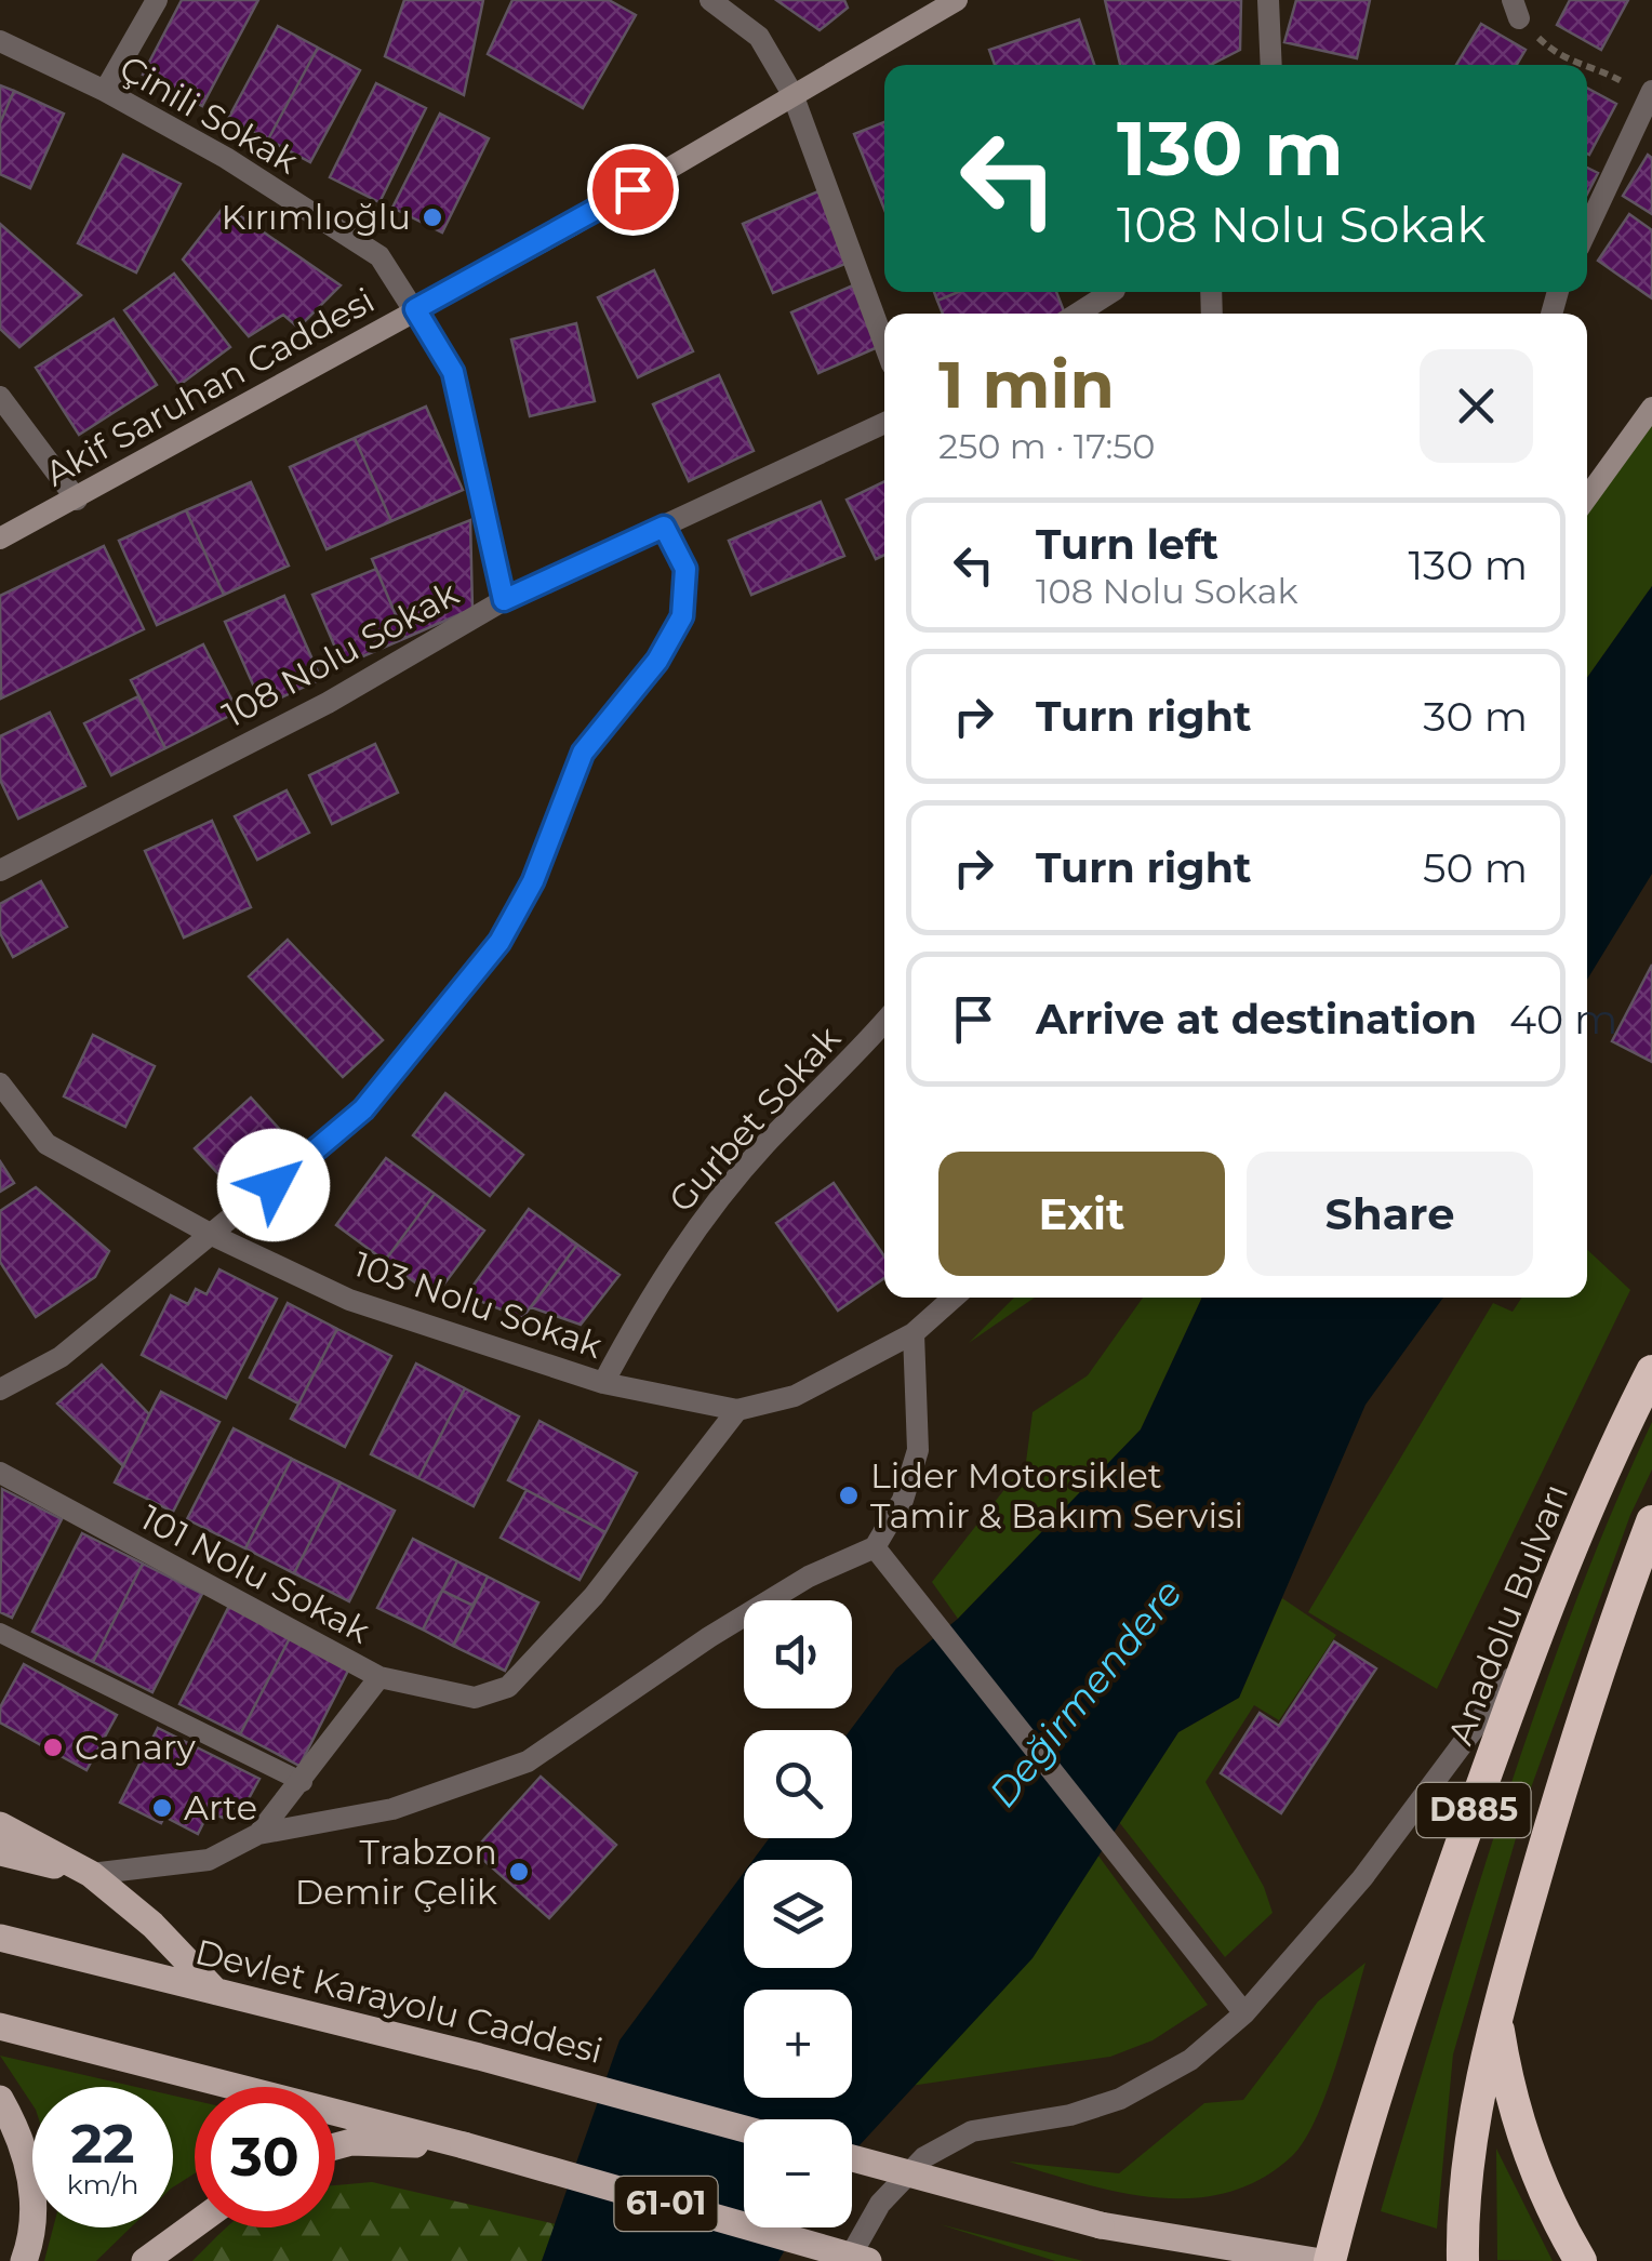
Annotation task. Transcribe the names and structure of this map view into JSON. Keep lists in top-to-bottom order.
{
  "streets": {
    "highway": ["Anadolu Bulvarı", "D885"],
    "main road": ["Devlet Karayolu Caddesi", "61-01"],
    "street": [
      "Çinili Sokak",
      "Akif Saruhan Caddesi",
      "108 Nolu Sokak",
      "Gurbet Sokak",
      "103 Nolu Sokak",
      "101 Nolu Sokak"
    ]
  },
  "crossings": [
    ["Çinili Sokak", "Akif Saruhan Caddesi"],
    ["Çinili Sokak", "108 Nolu Sokak"],
    ["Gurbet Sokak", "103 Nolu Sokak"]
  ],
  "water": ["Değirmendere"],
  "places": [
    "Kırımlıoğlu",
    "Lider Motorsiklet Tamir & Bakım Servisi",
    "Canary",
    "Arte",
    "Trabzon Demir Çelik"
  ],
  "page": {
    "turn": ["130 m", "108 Nolu Sokak"],
    "heading": ["1 min", "250 m · 17:50"],
    "list": [
      {
        "name": "Turn left",
        "note": "108 Nolu Sokak",
        "value": "130 m"
      },
      {
        "name": "Turn right",
        "value": "30 m"
      },
      {
        "name": "Turn right",
        "value": "50 m"
      },
      {
        "name": "Arrive at destination",
        "value": "40 m"
      }
    ],
    "buttons": ["Exit", "Share"],
    "map_buttons": ["+", "−"],
    "speed": "22 km/h",
    "limit": "30"
  }
}
